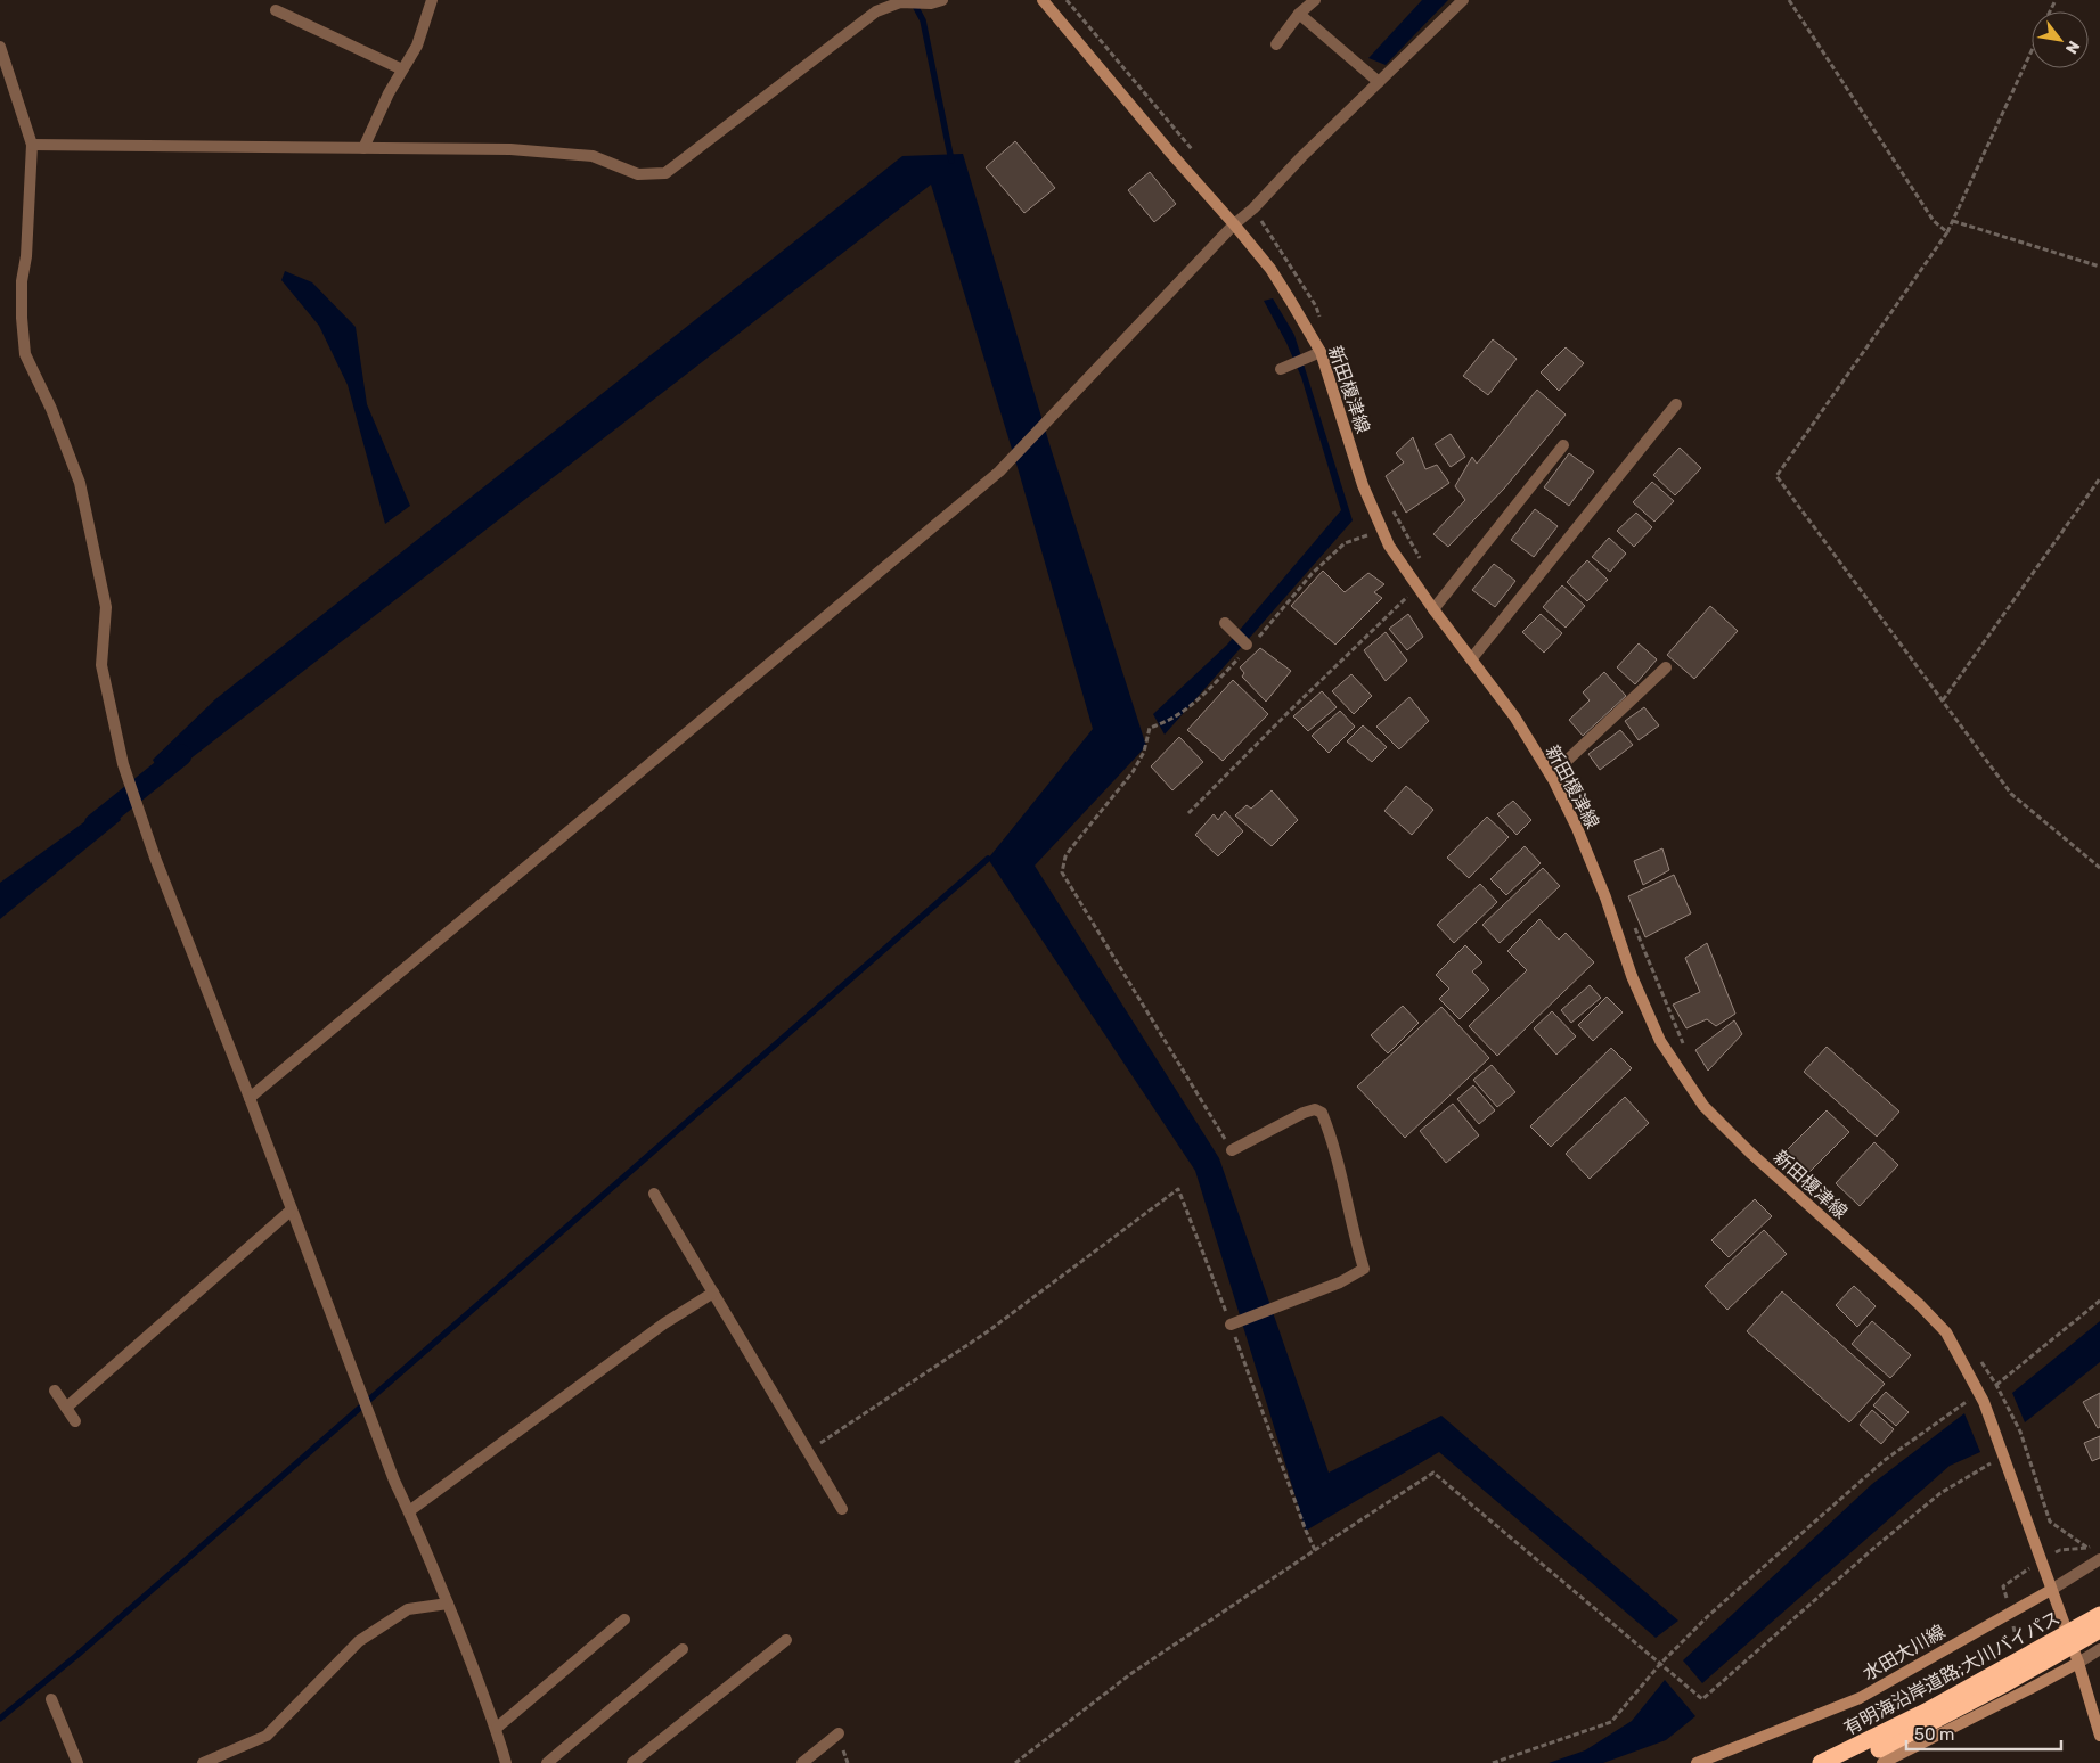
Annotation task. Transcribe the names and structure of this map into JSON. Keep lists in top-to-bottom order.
{
  "streets": {
    "highway": ["有明海沿岸道路;大川バイパス"],
    "main road": ["新田榎津線", "水田大川線"]
  },
  "crossings": [
    ["新田榎津線", "水田大川線"]
  ],
  "scale_bar": "50 m",
  "north": "bottom right"
}
